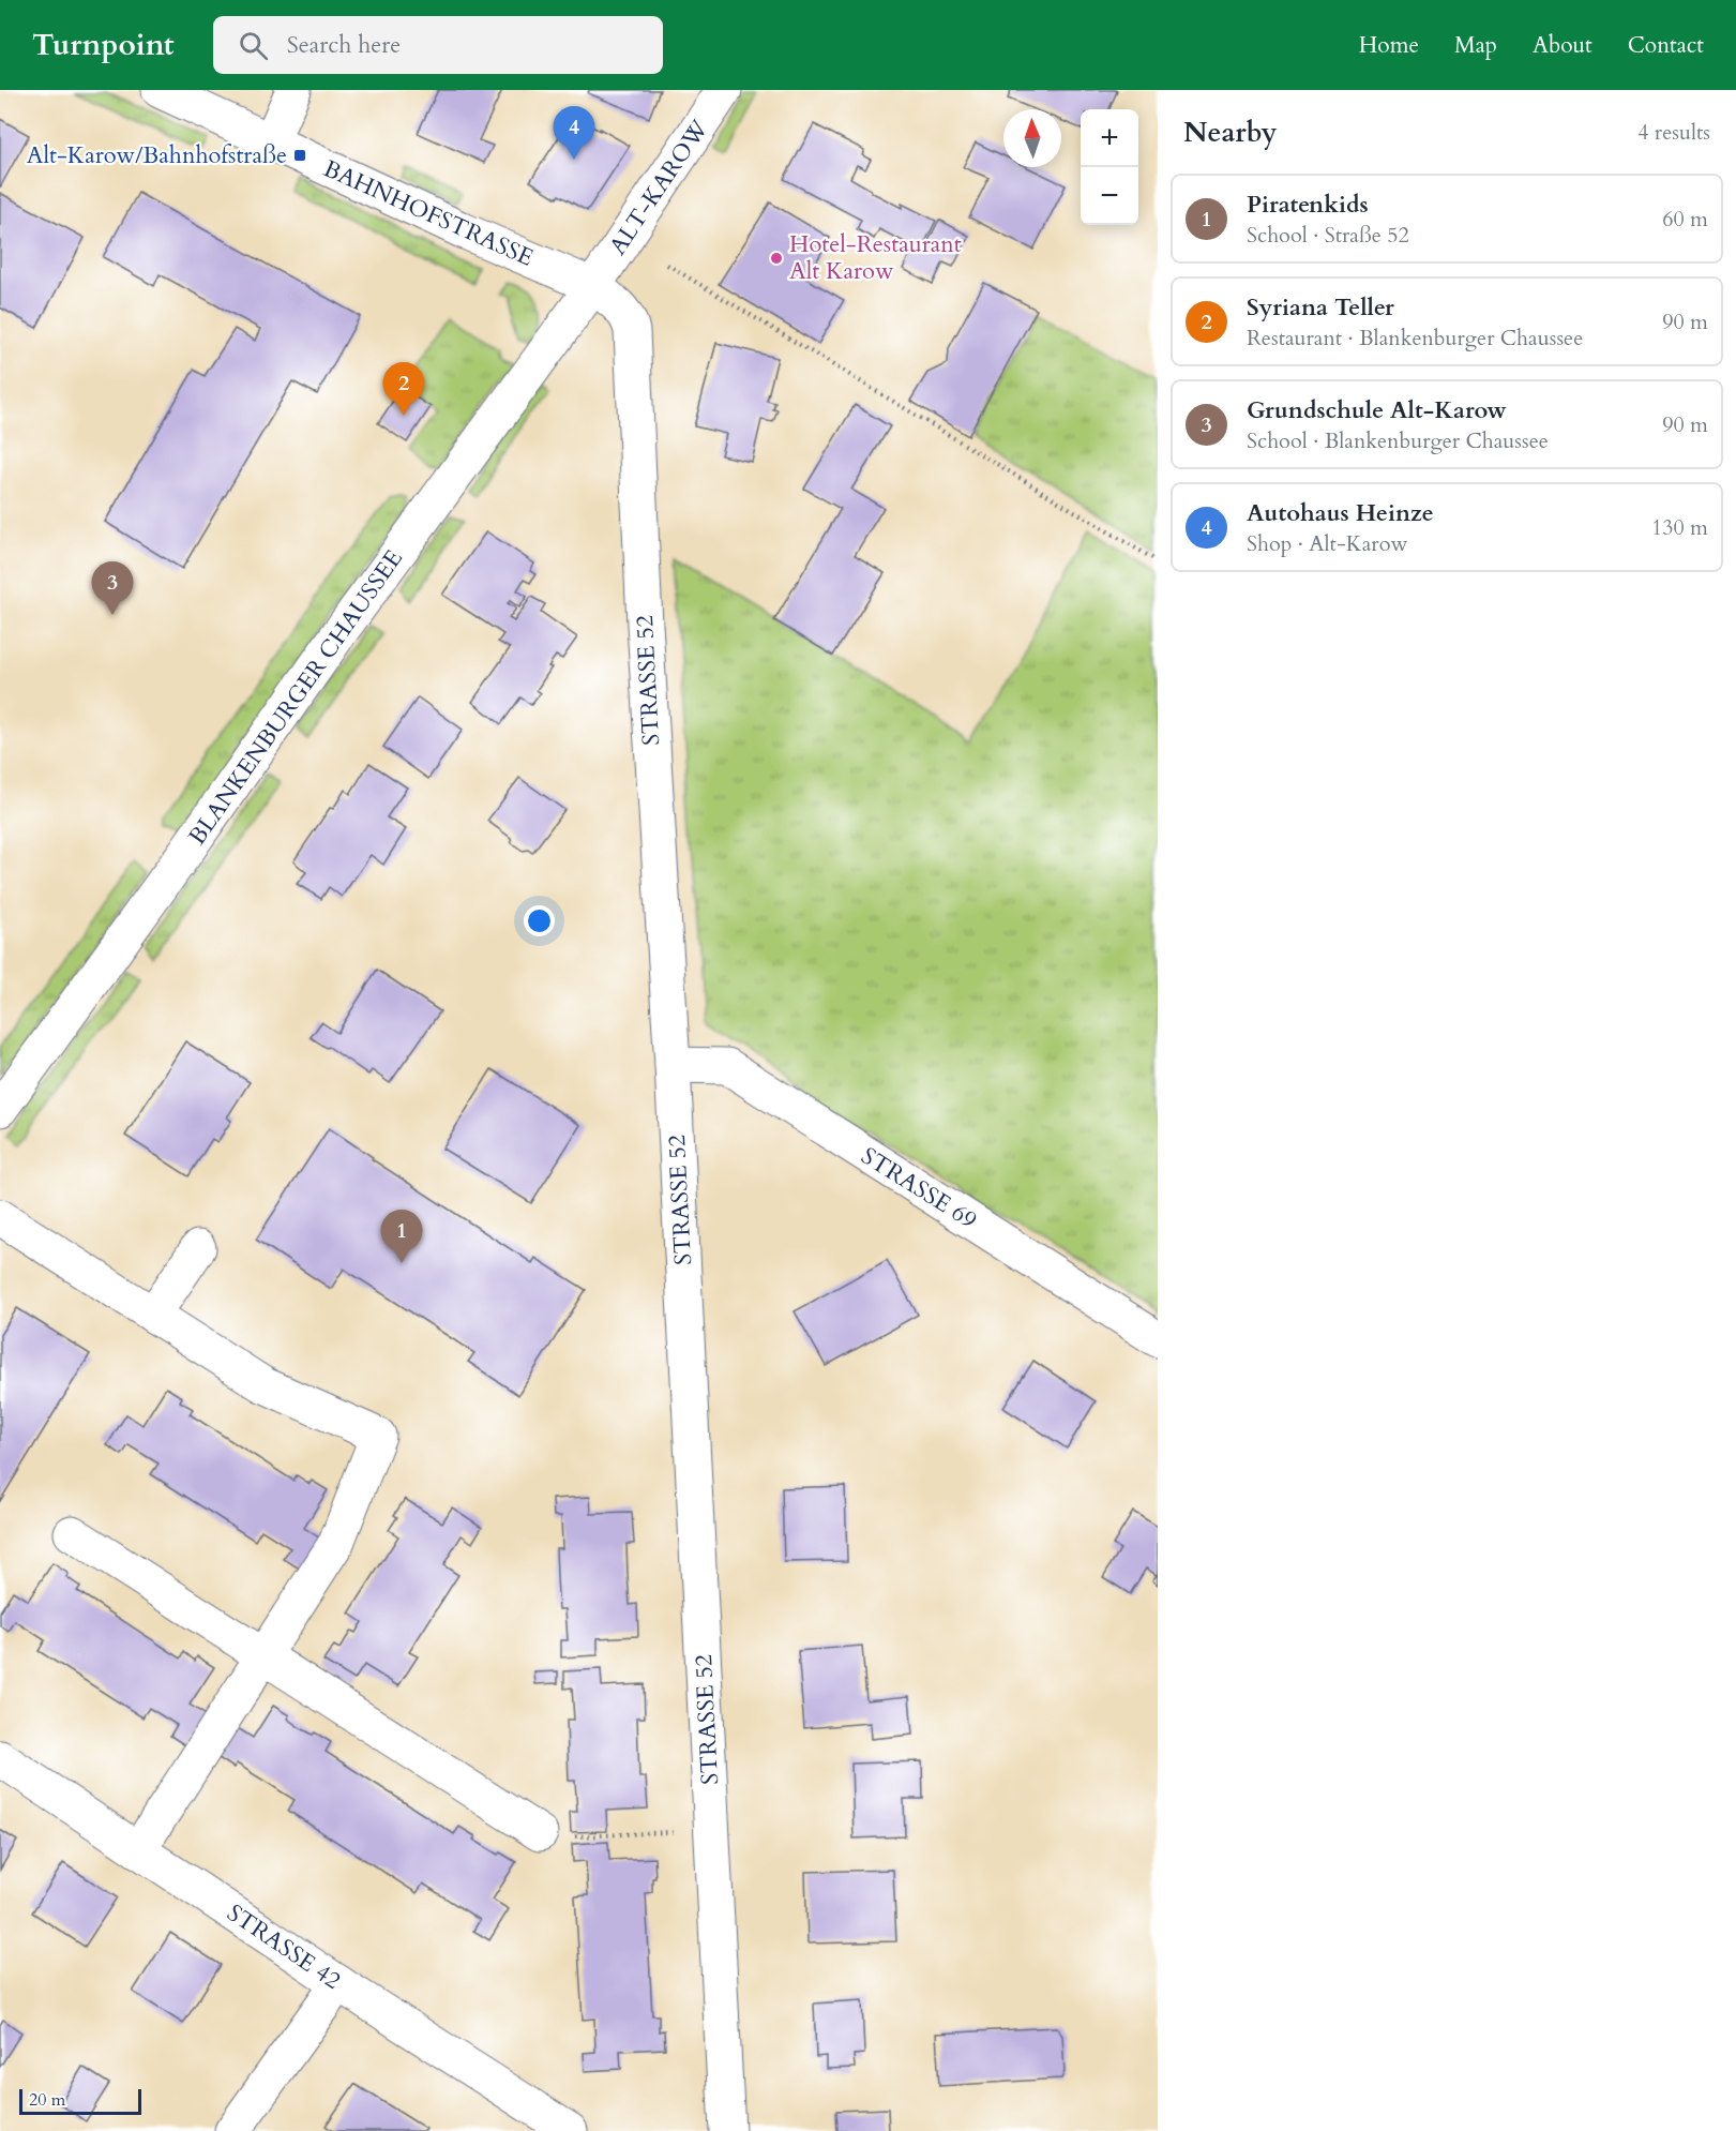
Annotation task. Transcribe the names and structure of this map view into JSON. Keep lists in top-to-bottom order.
{
  "streets": {
    "street": [
      "ALT-KAROW",
      "BAHNHOFSTRASSE",
      "STRASSE 52",
      "BLANKENBURGER CHAUSSEE",
      "STRASSE 69",
      "STRASSE 42"
    ]
  },
  "crossings": [
    ["ALT-KAROW", "BAHNHOFSTRASSE"],
    ["ALT-KAROW", "STRASSE 52"],
    ["ALT-KAROW", "BLANKENBURGER CHAUSSEE"],
    ["BAHNHOFSTRASSE", "STRASSE 52"],
    ["BAHNHOFSTRASSE", "BLANKENBURGER CHAUSSEE"],
    ["STRASSE 52", "BLANKENBURGER CHAUSSEE"],
    ["STRASSE 52", "STRASSE 69"]
  ],
  "places": {
    "transit": ["Alt-Karow/Bahnhofstraße"],
    "other": ["Hotel-Restaurant Alt Karow"]
  },
  "scale_bar": "20 m",
  "north": "top",
  "page": {
    "header": "Turnpoint",
    "search": "Search here",
    "nav": [
      "Home",
      "Map",
      "About",
      "Contact"
    ],
    "heading": ["Nearby", "4 results"],
    "pins": [
      "4",
      "2",
      "3",
      "1"
    ],
    "map_buttons": ["+", "−"],
    "list": [
      {
        "mark": "1",
        "name": "Piratenkids",
        "note": "School · Straße 52",
        "value": "60 m"
      },
      {
        "mark": "2",
        "name": "Syriana Teller",
        "note": "Restaurant · Blankenburger Chaussee",
        "value": "90 m"
      },
      {
        "mark": "3",
        "name": "Grundschule Alt-Karow",
        "note": "School · Blankenburger Chaussee",
        "value": "90 m"
      },
      {
        "mark": "4",
        "name": "Autohaus Heinze",
        "note": "Shop · Alt-Karow",
        "value": "130 m"
      }
    ],
    "scale": "20 m"
  }
}
